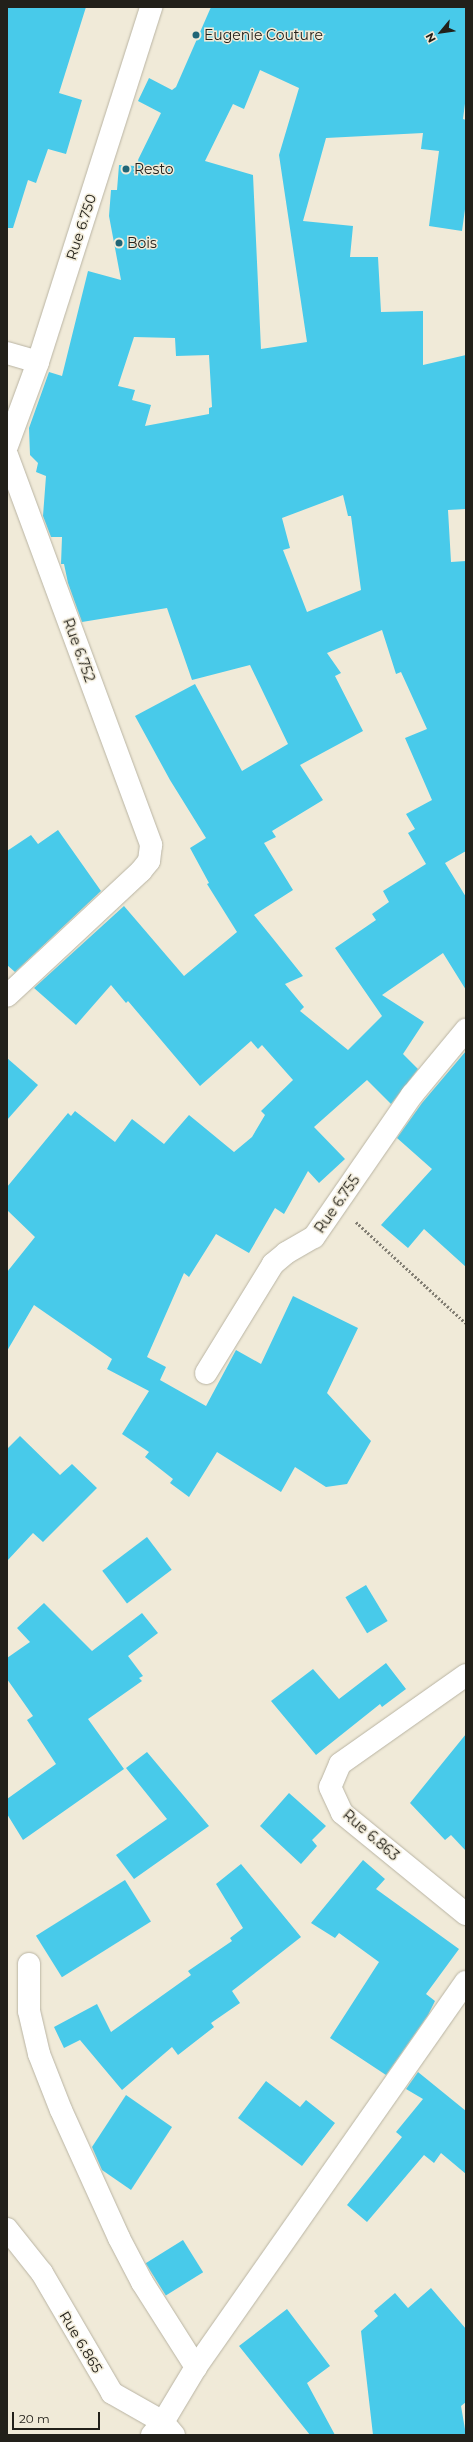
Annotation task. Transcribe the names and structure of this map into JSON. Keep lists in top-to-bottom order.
{
  "streets": {
    "street": [
      "Rue 6.750",
      "Rue 6.752",
      "Rue 6.755",
      "Rue 6.863",
      "Rue 6.865"
    ]
  },
  "places": ["Eugenie Couture", "Resto", "Bois"],
  "scale_bar": "20 m",
  "north": "bottom left"
}
